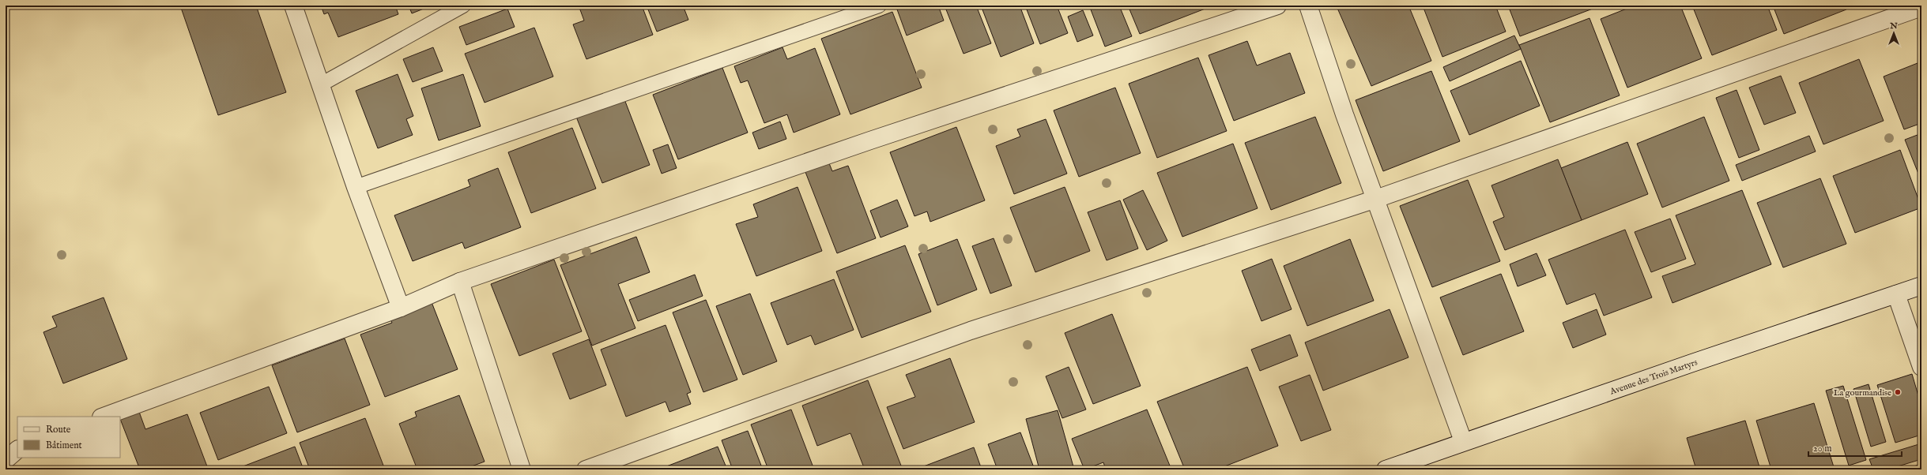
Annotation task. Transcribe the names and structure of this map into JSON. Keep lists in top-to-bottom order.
{
  "streets": {
    "street": ["Avenue des Trois Martyrs"]
  },
  "places": ["La gourmandise"],
  "legend": ["Route", "Bâtiment"],
  "scale_bar": "20 m",
  "north": "top"
}
